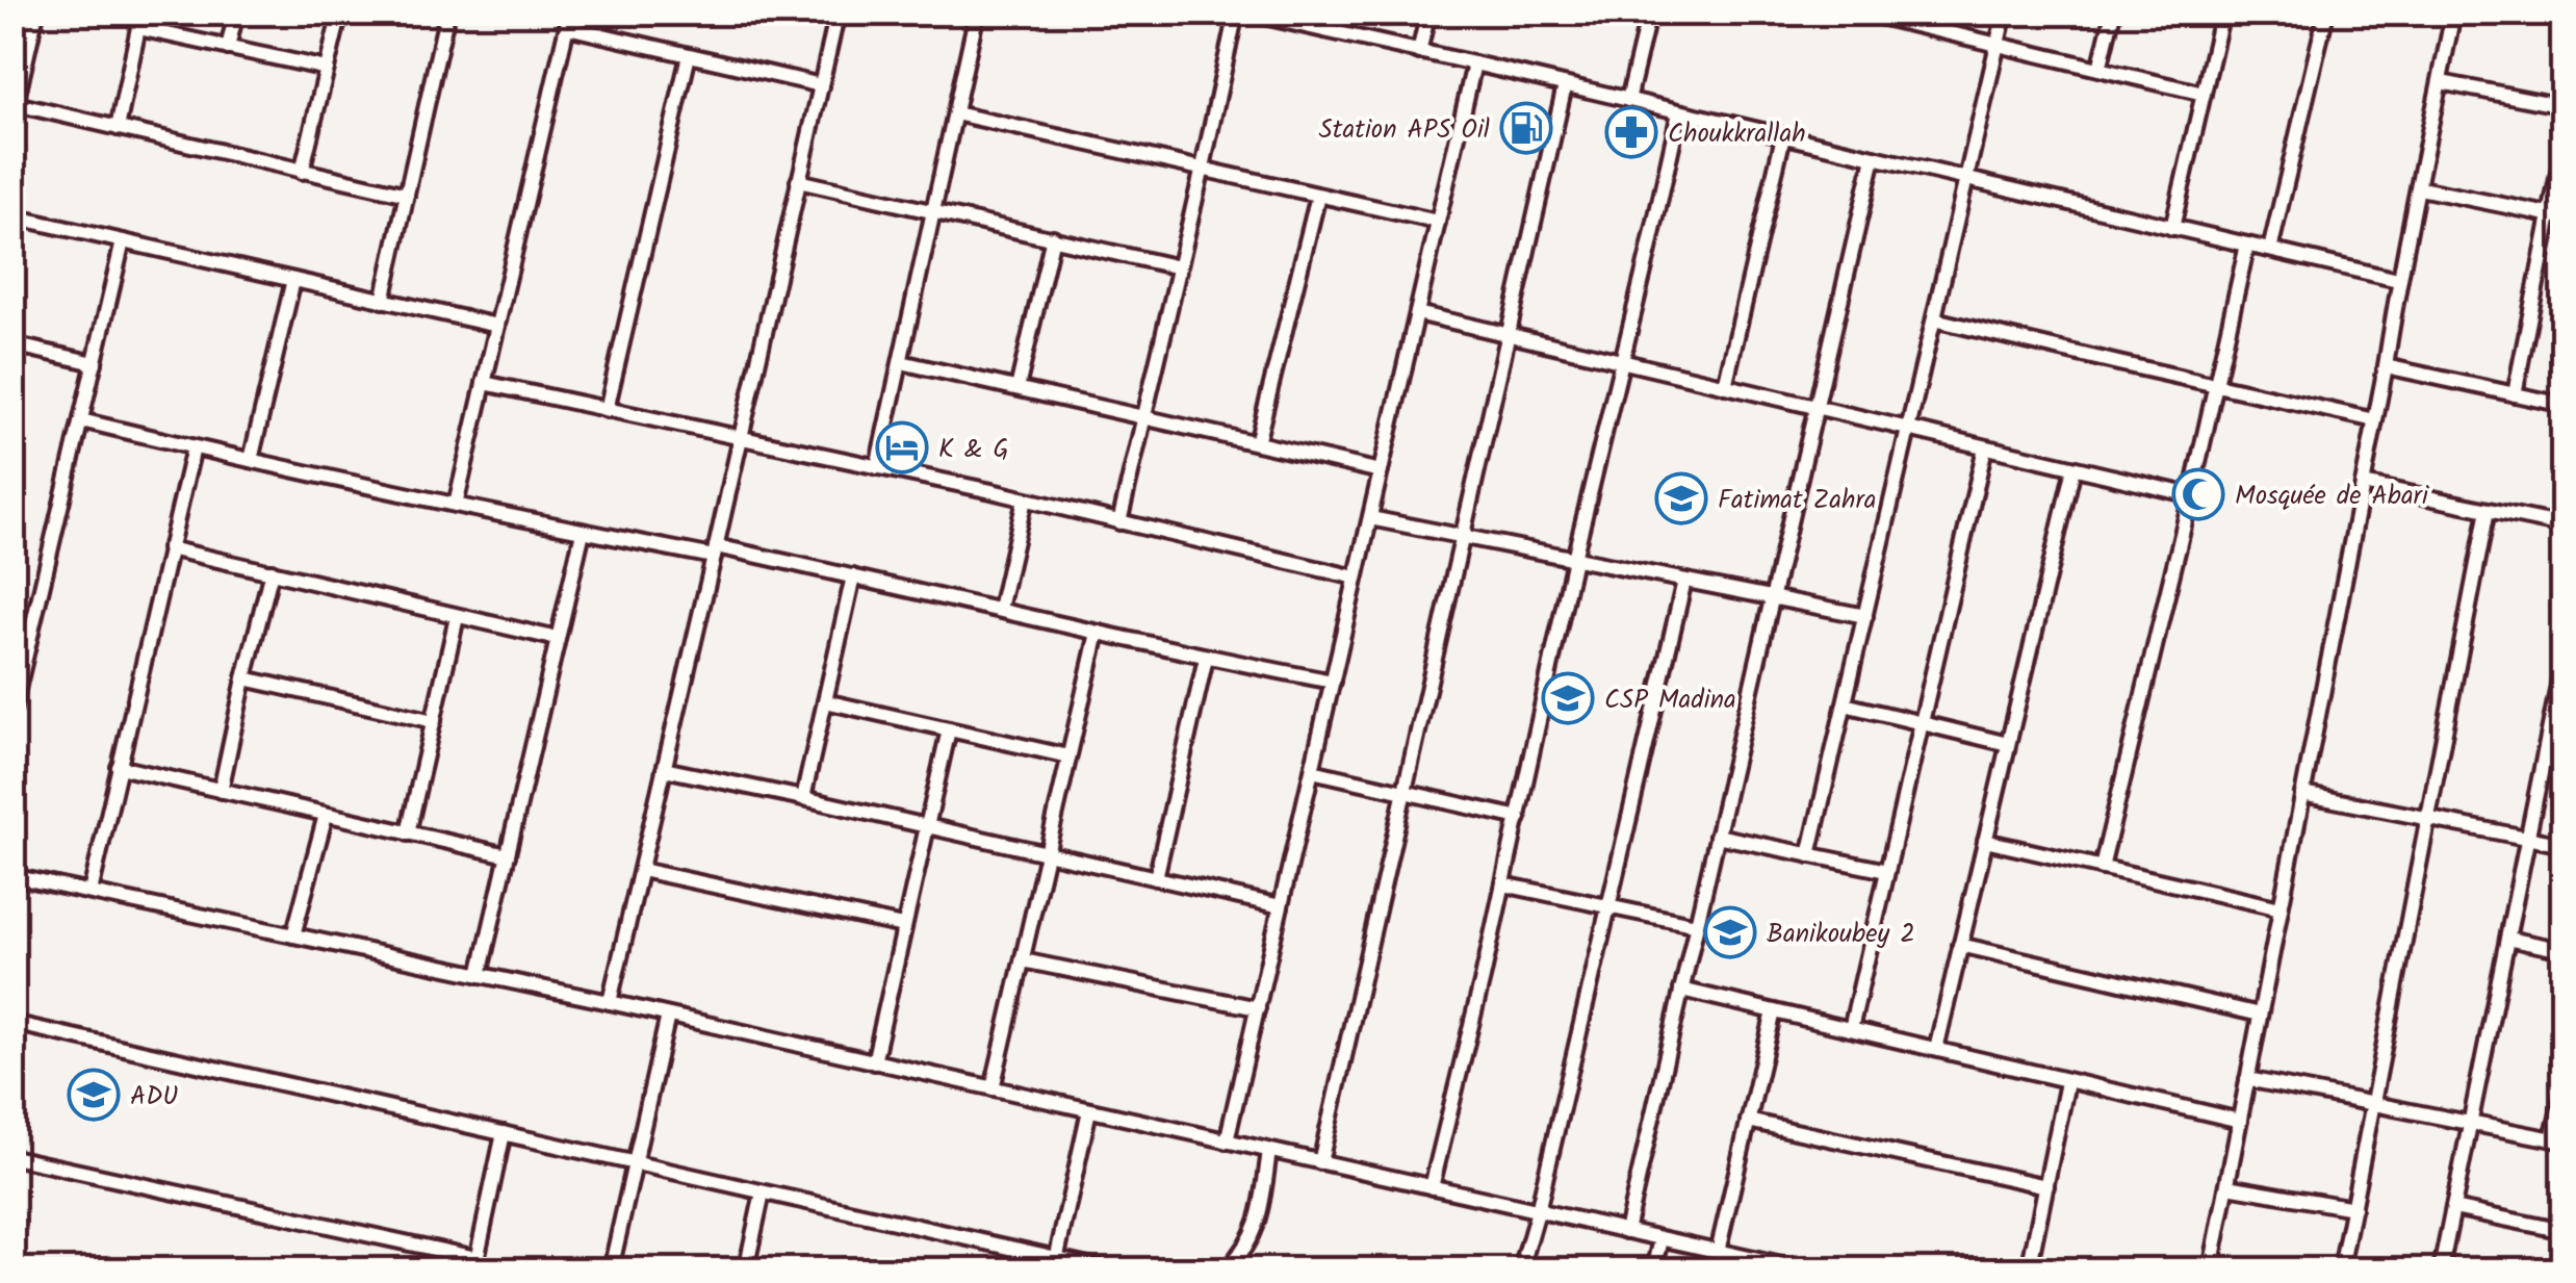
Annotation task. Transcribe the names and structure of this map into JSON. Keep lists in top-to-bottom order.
{
  "places": {
    "fuel station": ["Station APS Oil"],
    "pharmacy": ["Choukkrallah"],
    "hotel": ["K & G"],
    "mosque": ["Mosquée de Abari"],
    "school or university": [
      "Fatimat Zahra",
      "CSP Madina",
      "Banikoubey 2",
      "ADU"
    ]
  }
}
